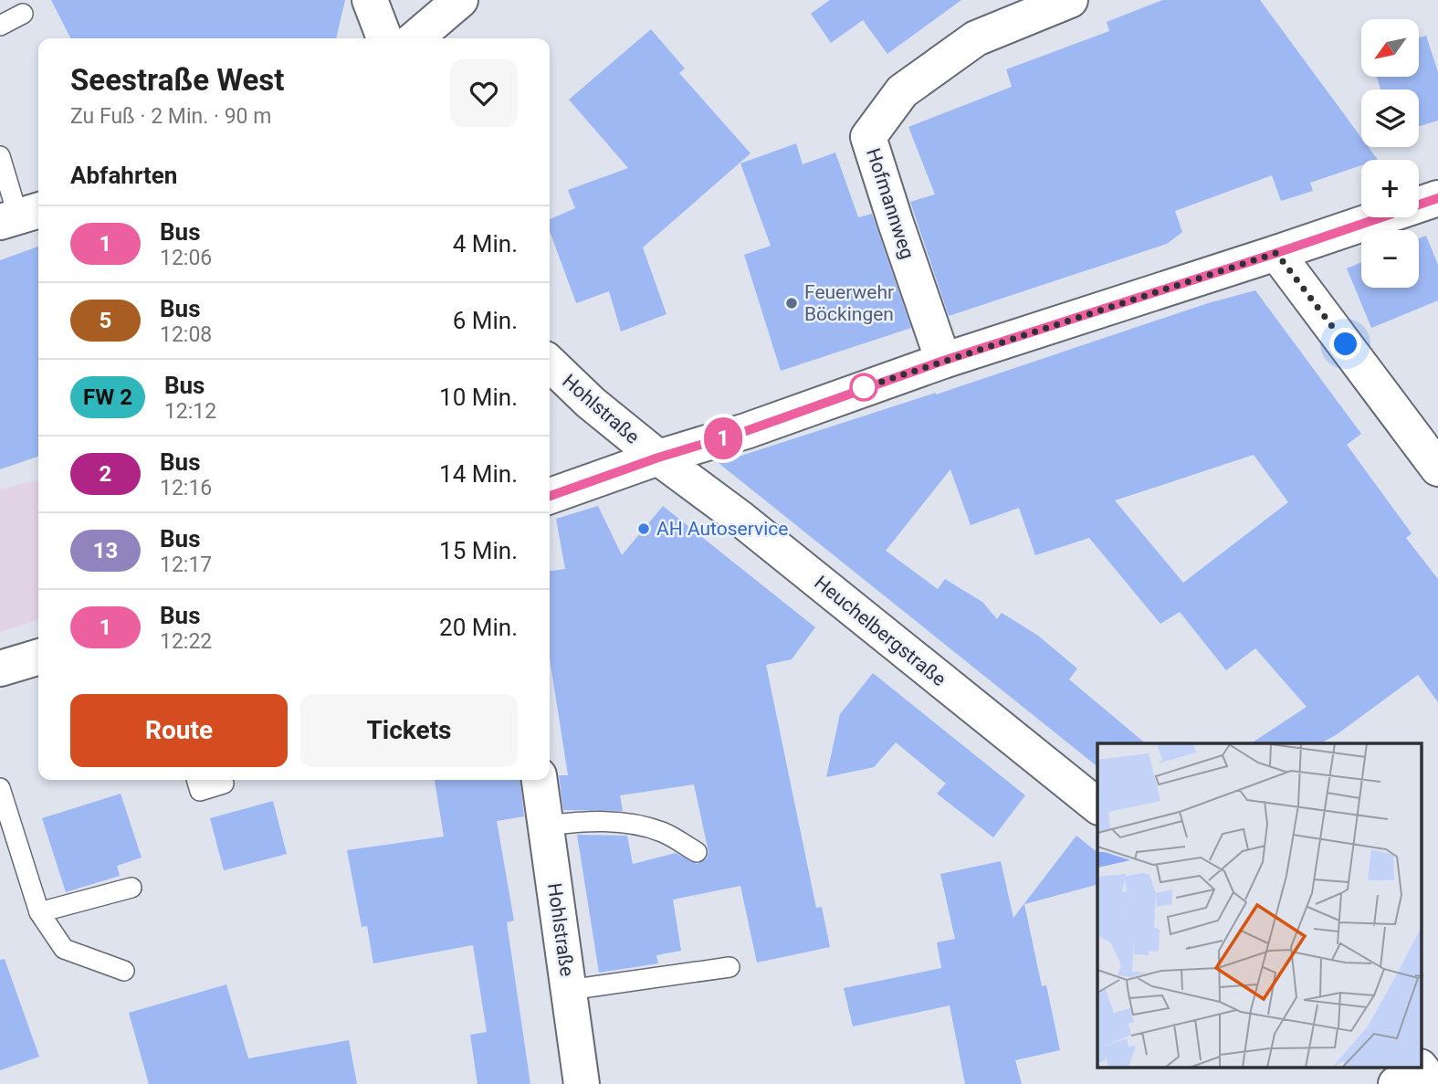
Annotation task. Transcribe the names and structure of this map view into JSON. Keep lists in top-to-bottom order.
{
  "streets": {
    "street": ["Hofmannweg", "Hohlstraße", "Heuchelbergstraße"]
  },
  "crossings": [
    ["Hohlstraße", "Heuchelbergstraße"]
  ],
  "places": ["Feuerwehr Böckingen", "AH Autoservice"],
  "lines": ["bus line 1"],
  "north": "bottom left",
  "page": {
    "on_map": "1",
    "map_buttons": ["+", "−"],
    "heading": [
      ["Seestraße West", "Zu Fuß · 2 Min. · 90 m"],
      "Abfahrten"
    ],
    "list": [
      {
        "mark": "1",
        "name": "Bus",
        "note": "12:06",
        "value": "4 Min."
      },
      {
        "mark": "5",
        "name": "Bus",
        "note": "12:08",
        "value": "6 Min."
      },
      {
        "mark": "FW 2",
        "name": "Bus",
        "note": "12:12",
        "value": "10 Min."
      },
      {
        "mark": "2",
        "name": "Bus",
        "note": "12:16",
        "value": "14 Min."
      },
      {
        "mark": "13",
        "name": "Bus",
        "note": "12:17",
        "value": "15 Min."
      },
      {
        "mark": "1",
        "name": "Bus",
        "note": "12:22",
        "value": "20 Min."
      }
    ],
    "buttons": ["Route", "Tickets"]
  }
}
